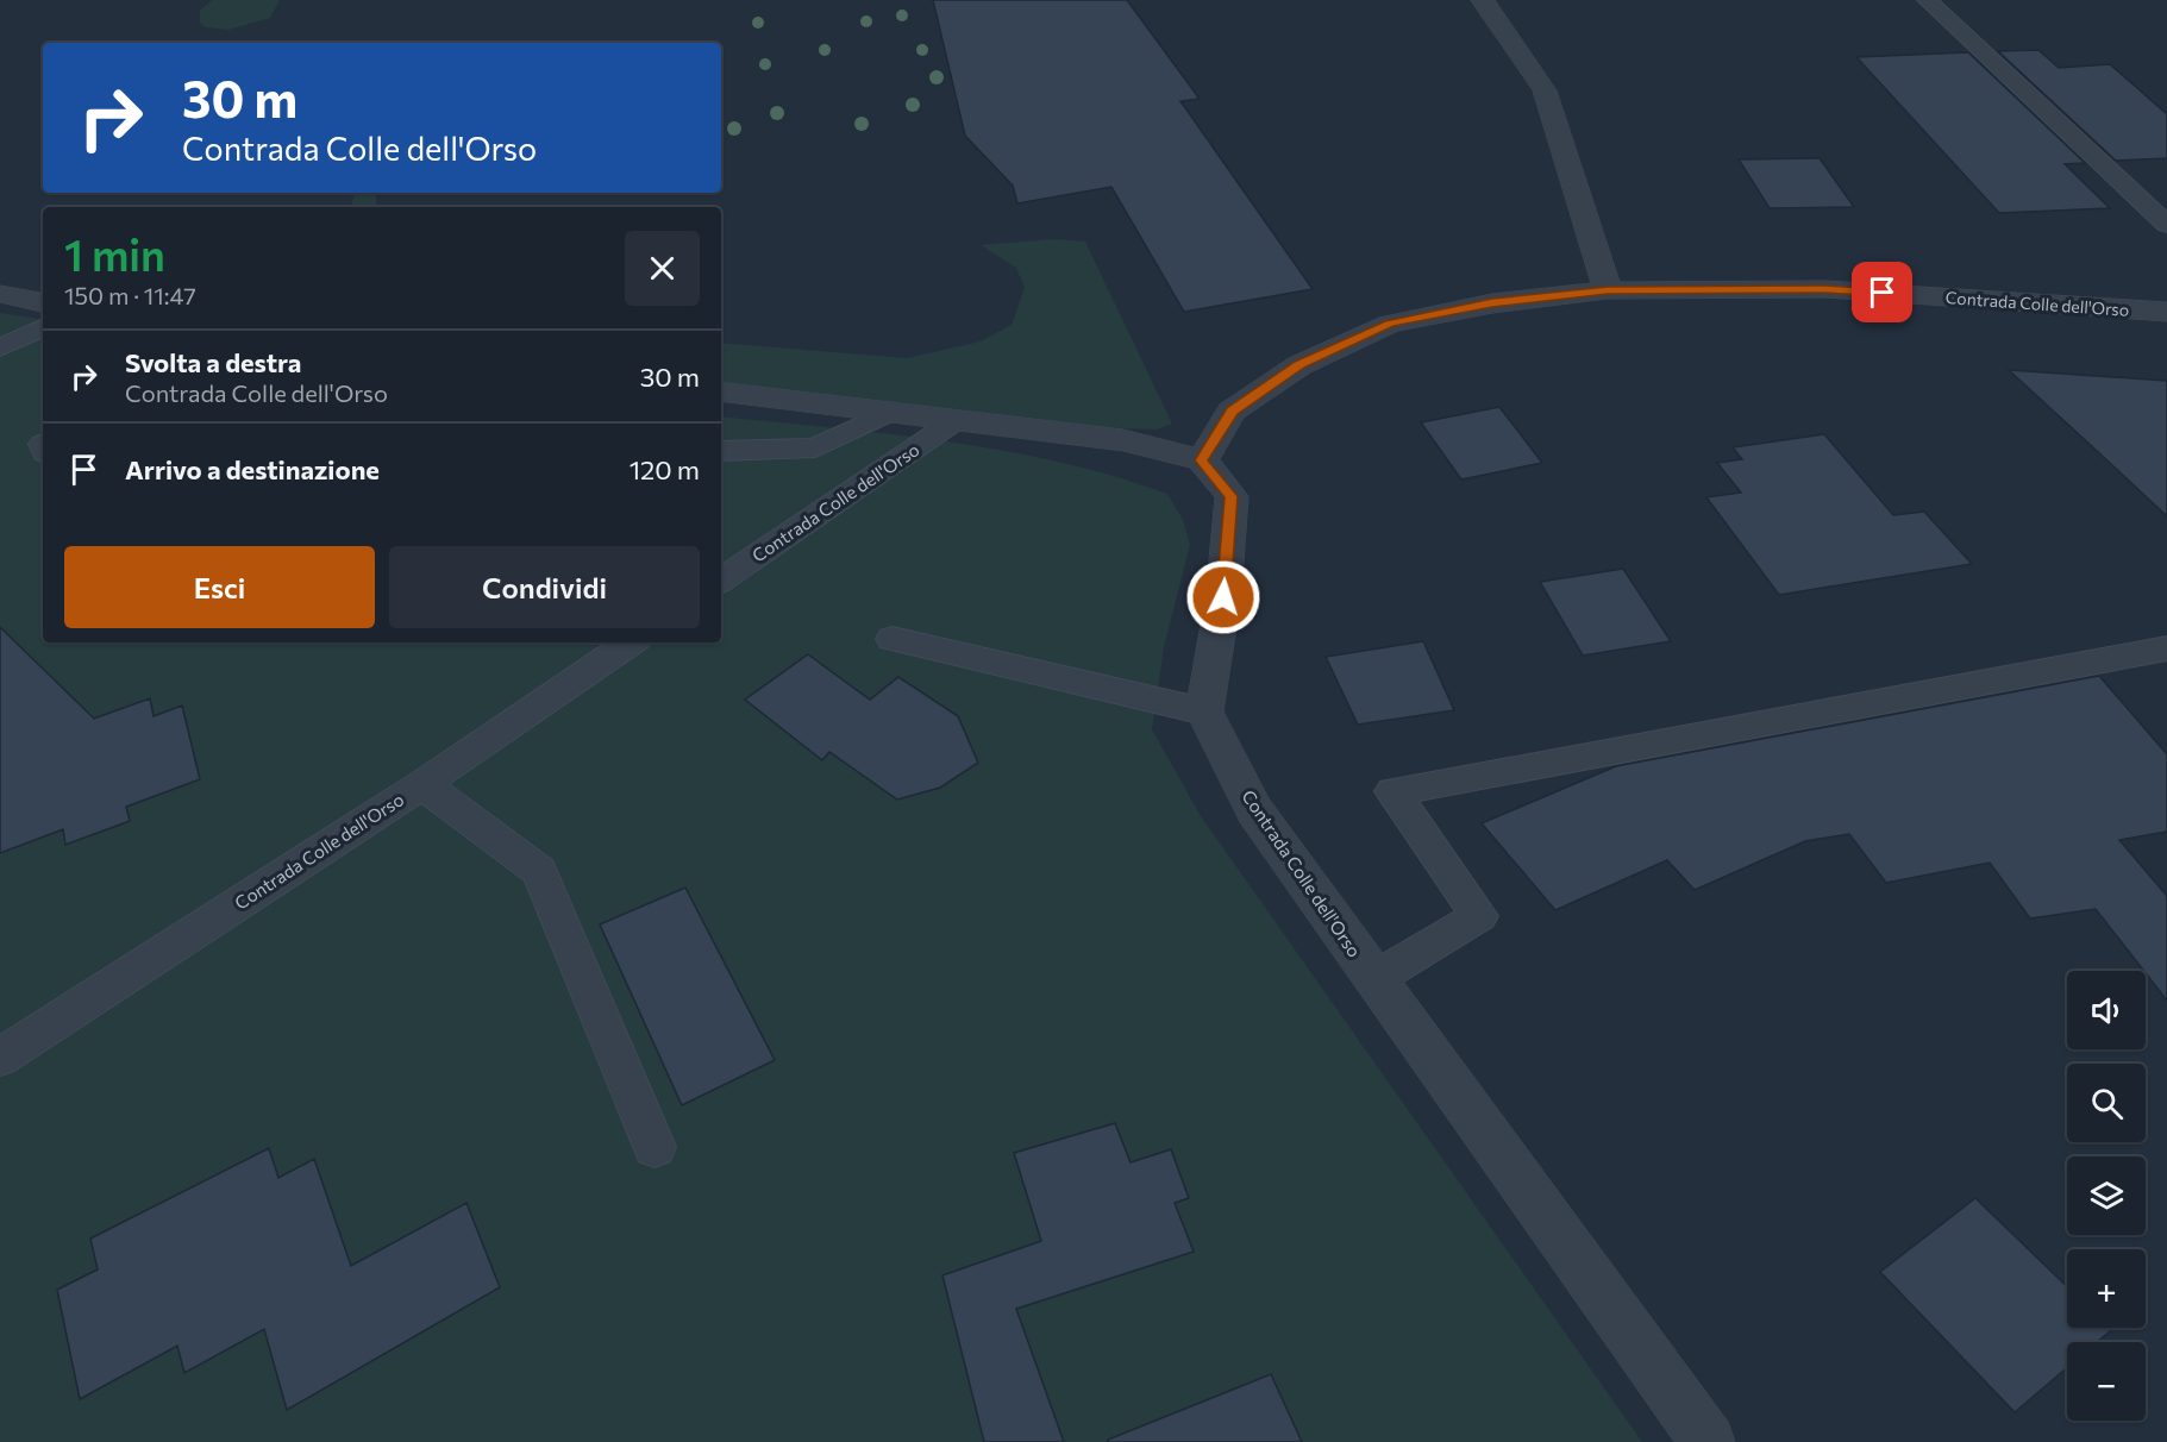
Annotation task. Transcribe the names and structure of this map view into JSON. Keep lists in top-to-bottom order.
{
  "streets": {
    "street": ["Contrada Colle dell'Orso"]
  },
  "page": {
    "turn": ["30 m", "Contrada Colle dell'Orso"],
    "heading": ["1 min", "150 m · 11:47"],
    "list": [
      {
        "name": "Svolta a destra",
        "note": "Contrada Colle dell'Orso",
        "value": "30 m"
      },
      {
        "name": "Arrivo a destinazione",
        "value": "120 m"
      }
    ],
    "buttons": ["Esci", "Condividi"],
    "map_buttons": ["+", "−"]
  }
}
